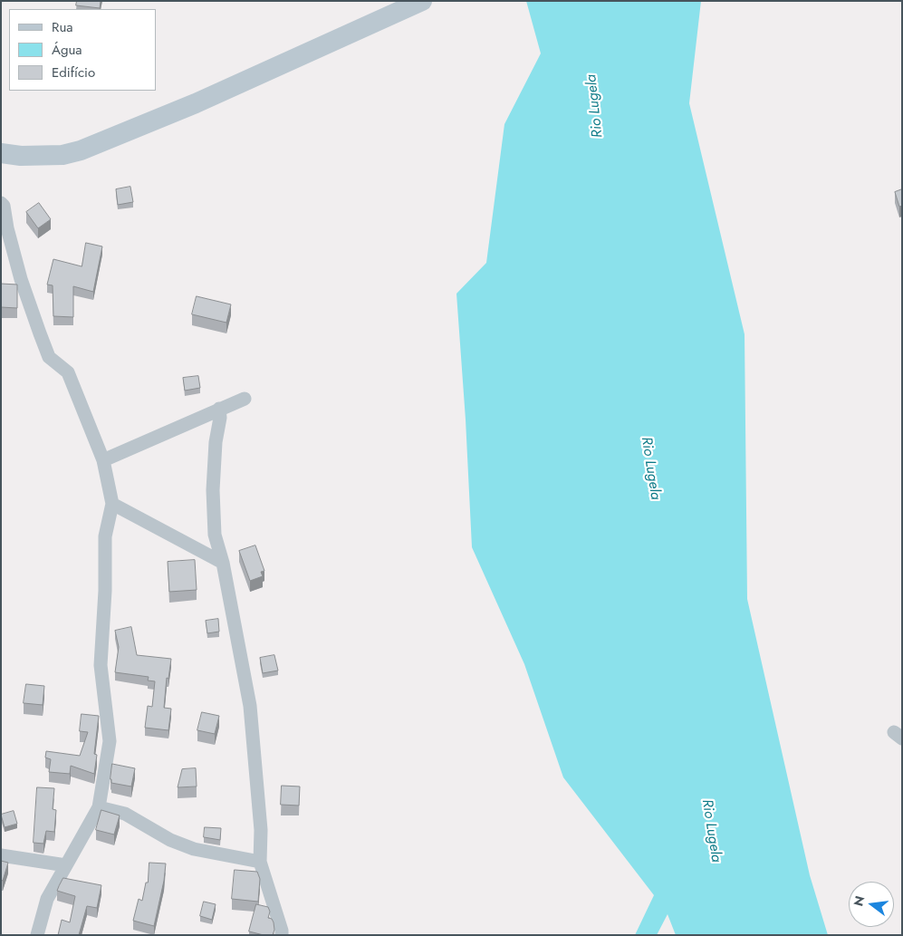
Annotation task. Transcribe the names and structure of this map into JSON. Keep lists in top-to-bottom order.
{
  "water": ["Rio Lugela"],
  "legend": ["Rua", "Água", "Edifício"],
  "north": "left"
}
